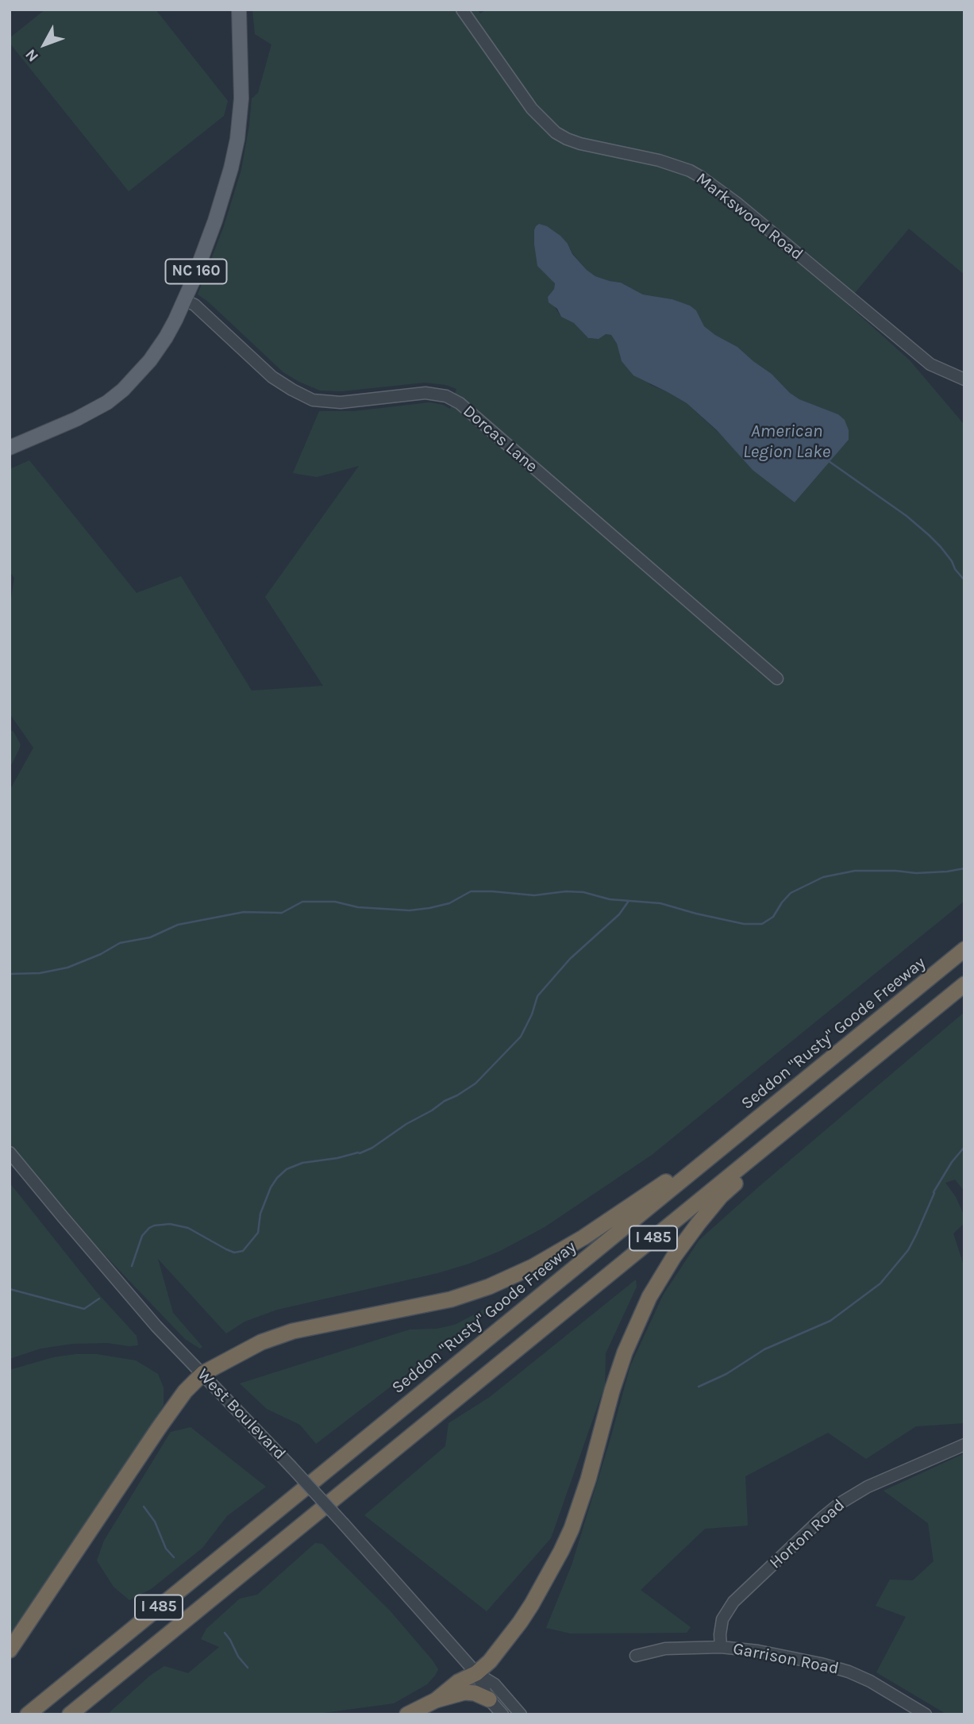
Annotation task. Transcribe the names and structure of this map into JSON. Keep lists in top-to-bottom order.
{
  "streets": {
    "highway": ["Seddon \"Rusty\" Goode Freeway", "I 485"],
    "main road": ["NC 160"],
    "street": [
      "Markswood Road",
      "Dorcas Lane",
      "West Boulevard",
      "Horton Road",
      "Garrison Road"
    ]
  },
  "crossings": [
    ["NC 160", "Dorcas Lane"],
    ["Horton Road", "Garrison Road"]
  ],
  "water": ["American Legion Lake"],
  "north": "bottom left"
}
